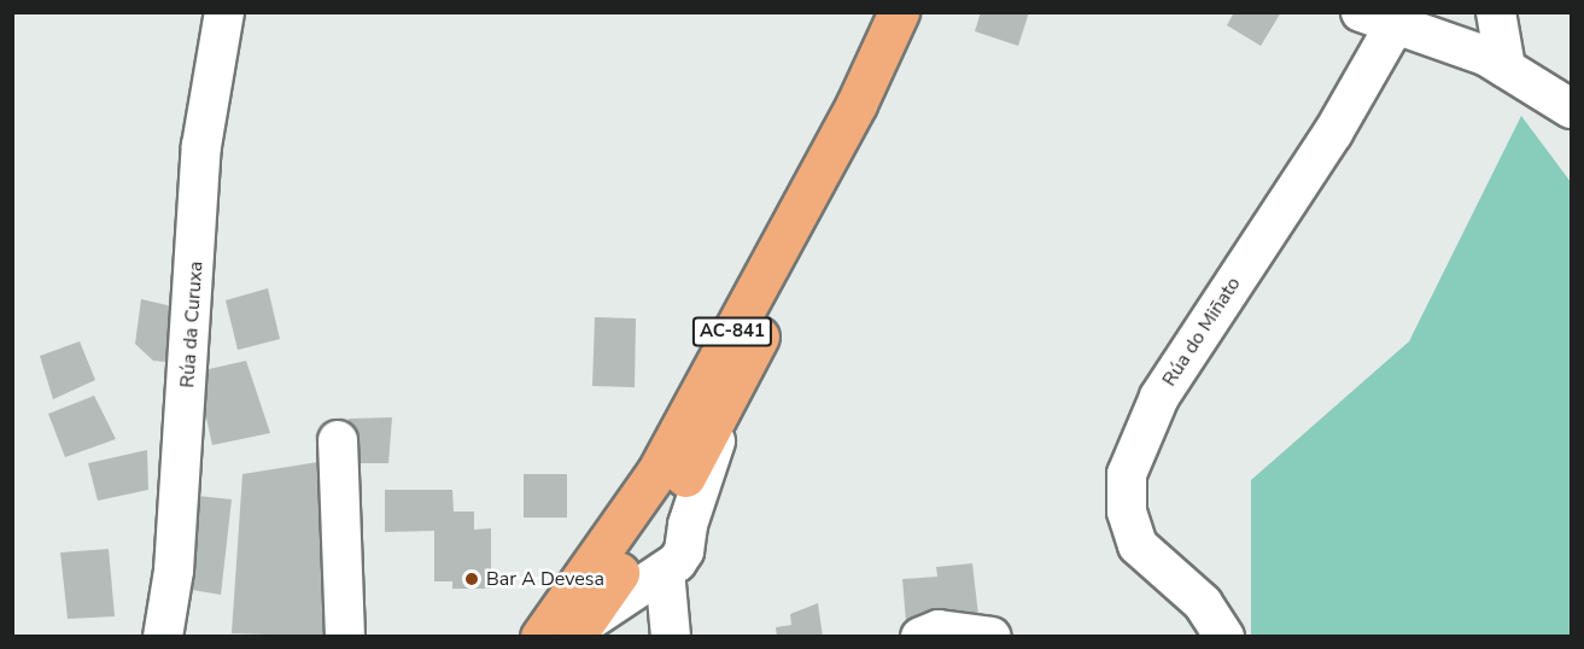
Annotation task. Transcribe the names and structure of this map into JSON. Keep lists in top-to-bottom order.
{
  "streets": {
    "main road": ["AC-841"],
    "street": ["Rúa da Curuxa", "Rúa do Miñato"]
  },
  "places": ["Bar A Devesa"]
}
